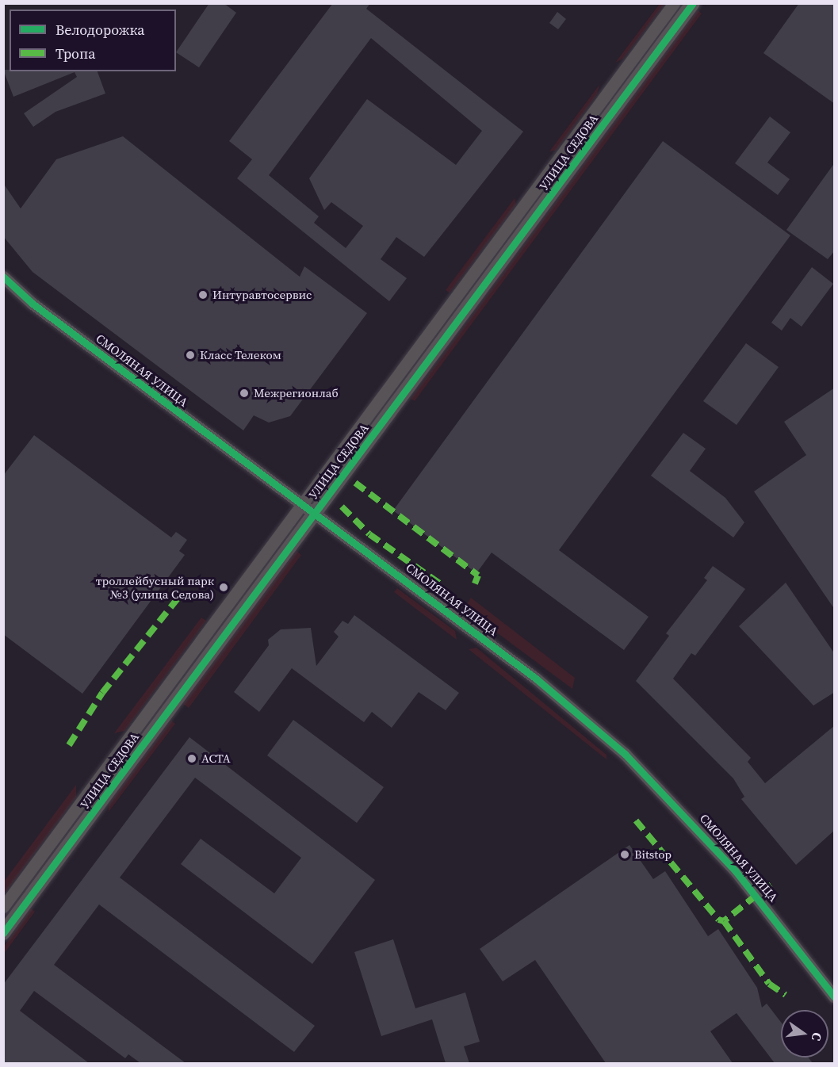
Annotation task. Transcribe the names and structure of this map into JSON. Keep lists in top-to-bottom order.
{
  "streets": {
    "street": ["УЛИЦА СЕДОВА", "СМОЛЯНАЯ УЛИЦА"]
  },
  "crossings": [
    ["УЛИЦА СЕДОВА", "СМОЛЯНАЯ УЛИЦА"]
  ],
  "places": [
    "Интуравтосервис",
    "Класс Телеком",
    "Межрегионлаб",
    "троллейбусный парк №3 (улица Седова)",
    "АСТА",
    "Bitstop"
  ],
  "legend": ["Велодорожка", "Тропа"],
  "north": "right"
}
